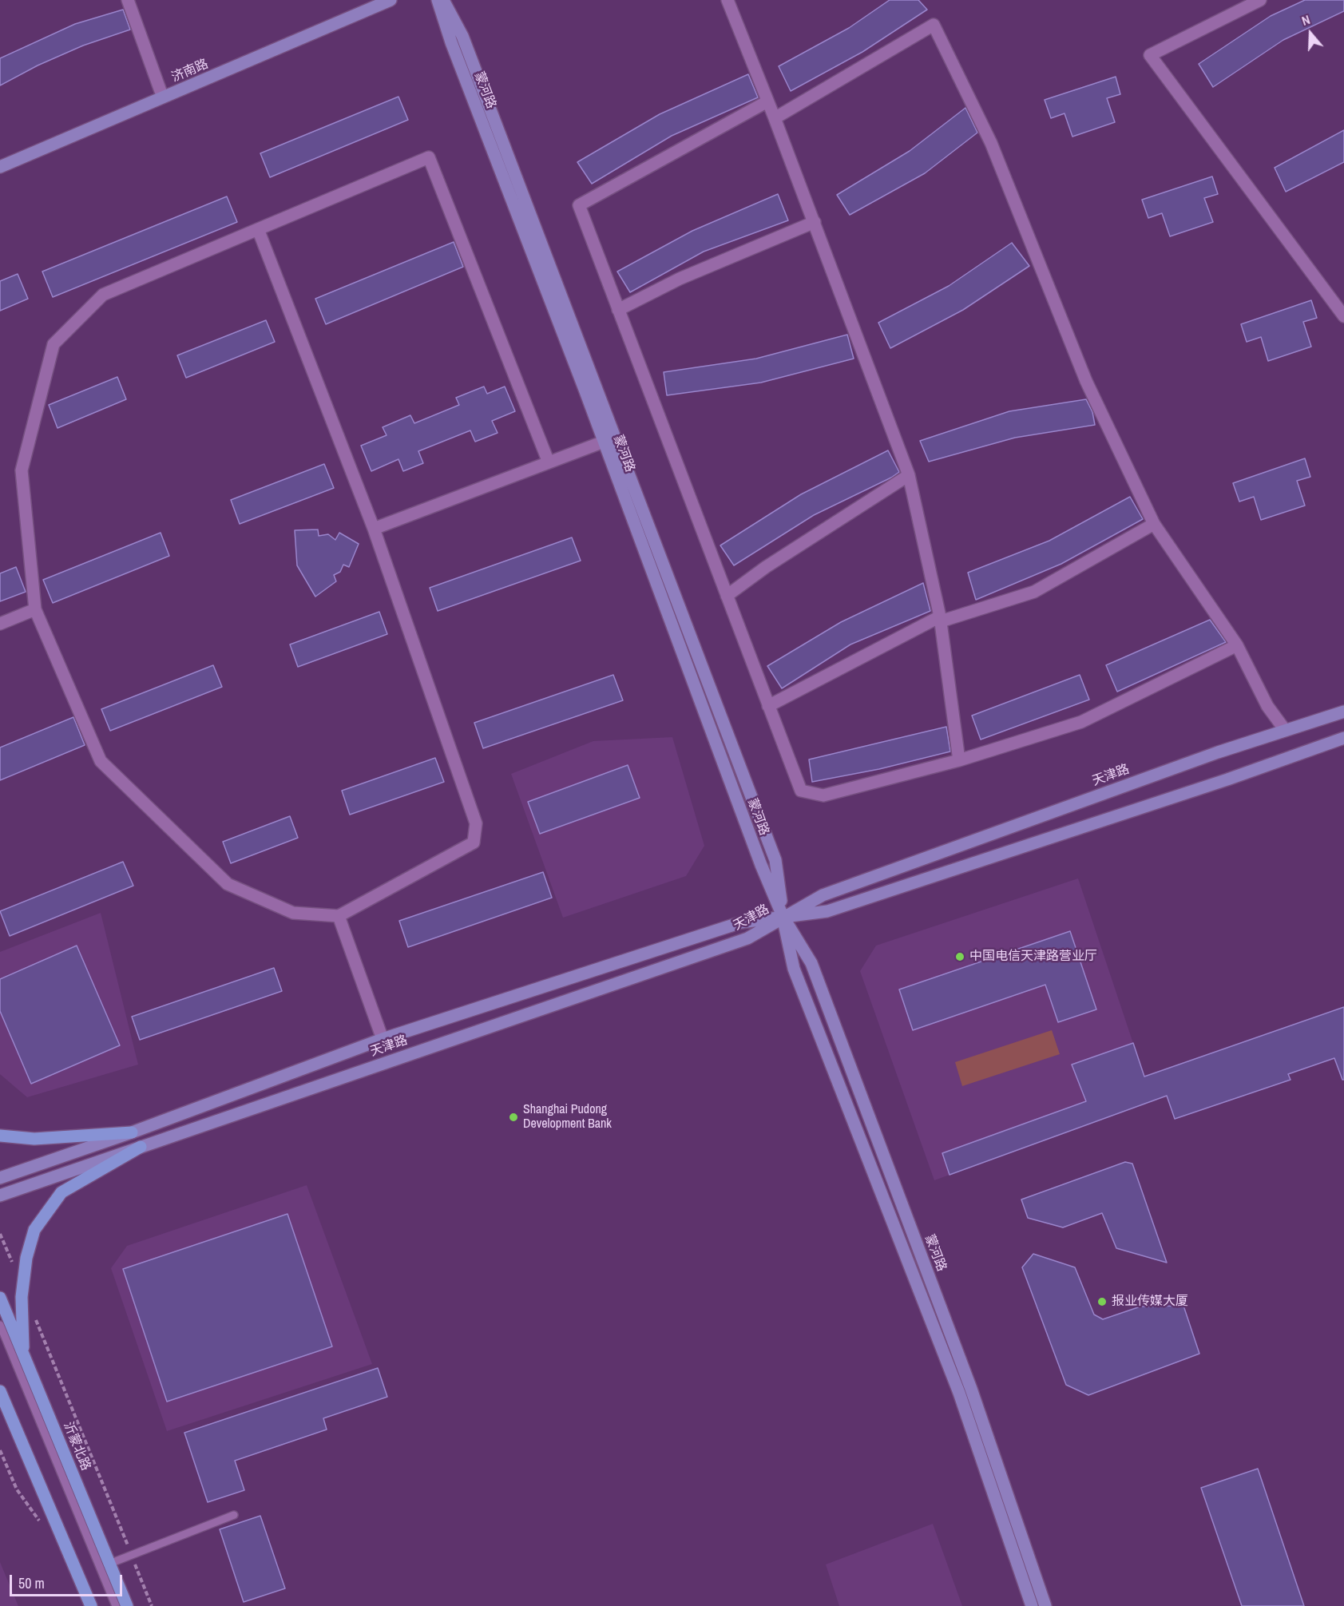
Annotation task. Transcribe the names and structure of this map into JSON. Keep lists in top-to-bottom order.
{
  "streets": {
    "main road": ["沂蒙北路"],
    "street": ["济南路", "蒙河路", "天津路"]
  },
  "crossings": [
    ["蒙河路", "天津路"]
  ],
  "places": ["中国电信天津路营业厅", "Shanghai Pudong Development Bank", "报业传媒大厦"],
  "scale_bar": "50 m",
  "north": "top"
}
